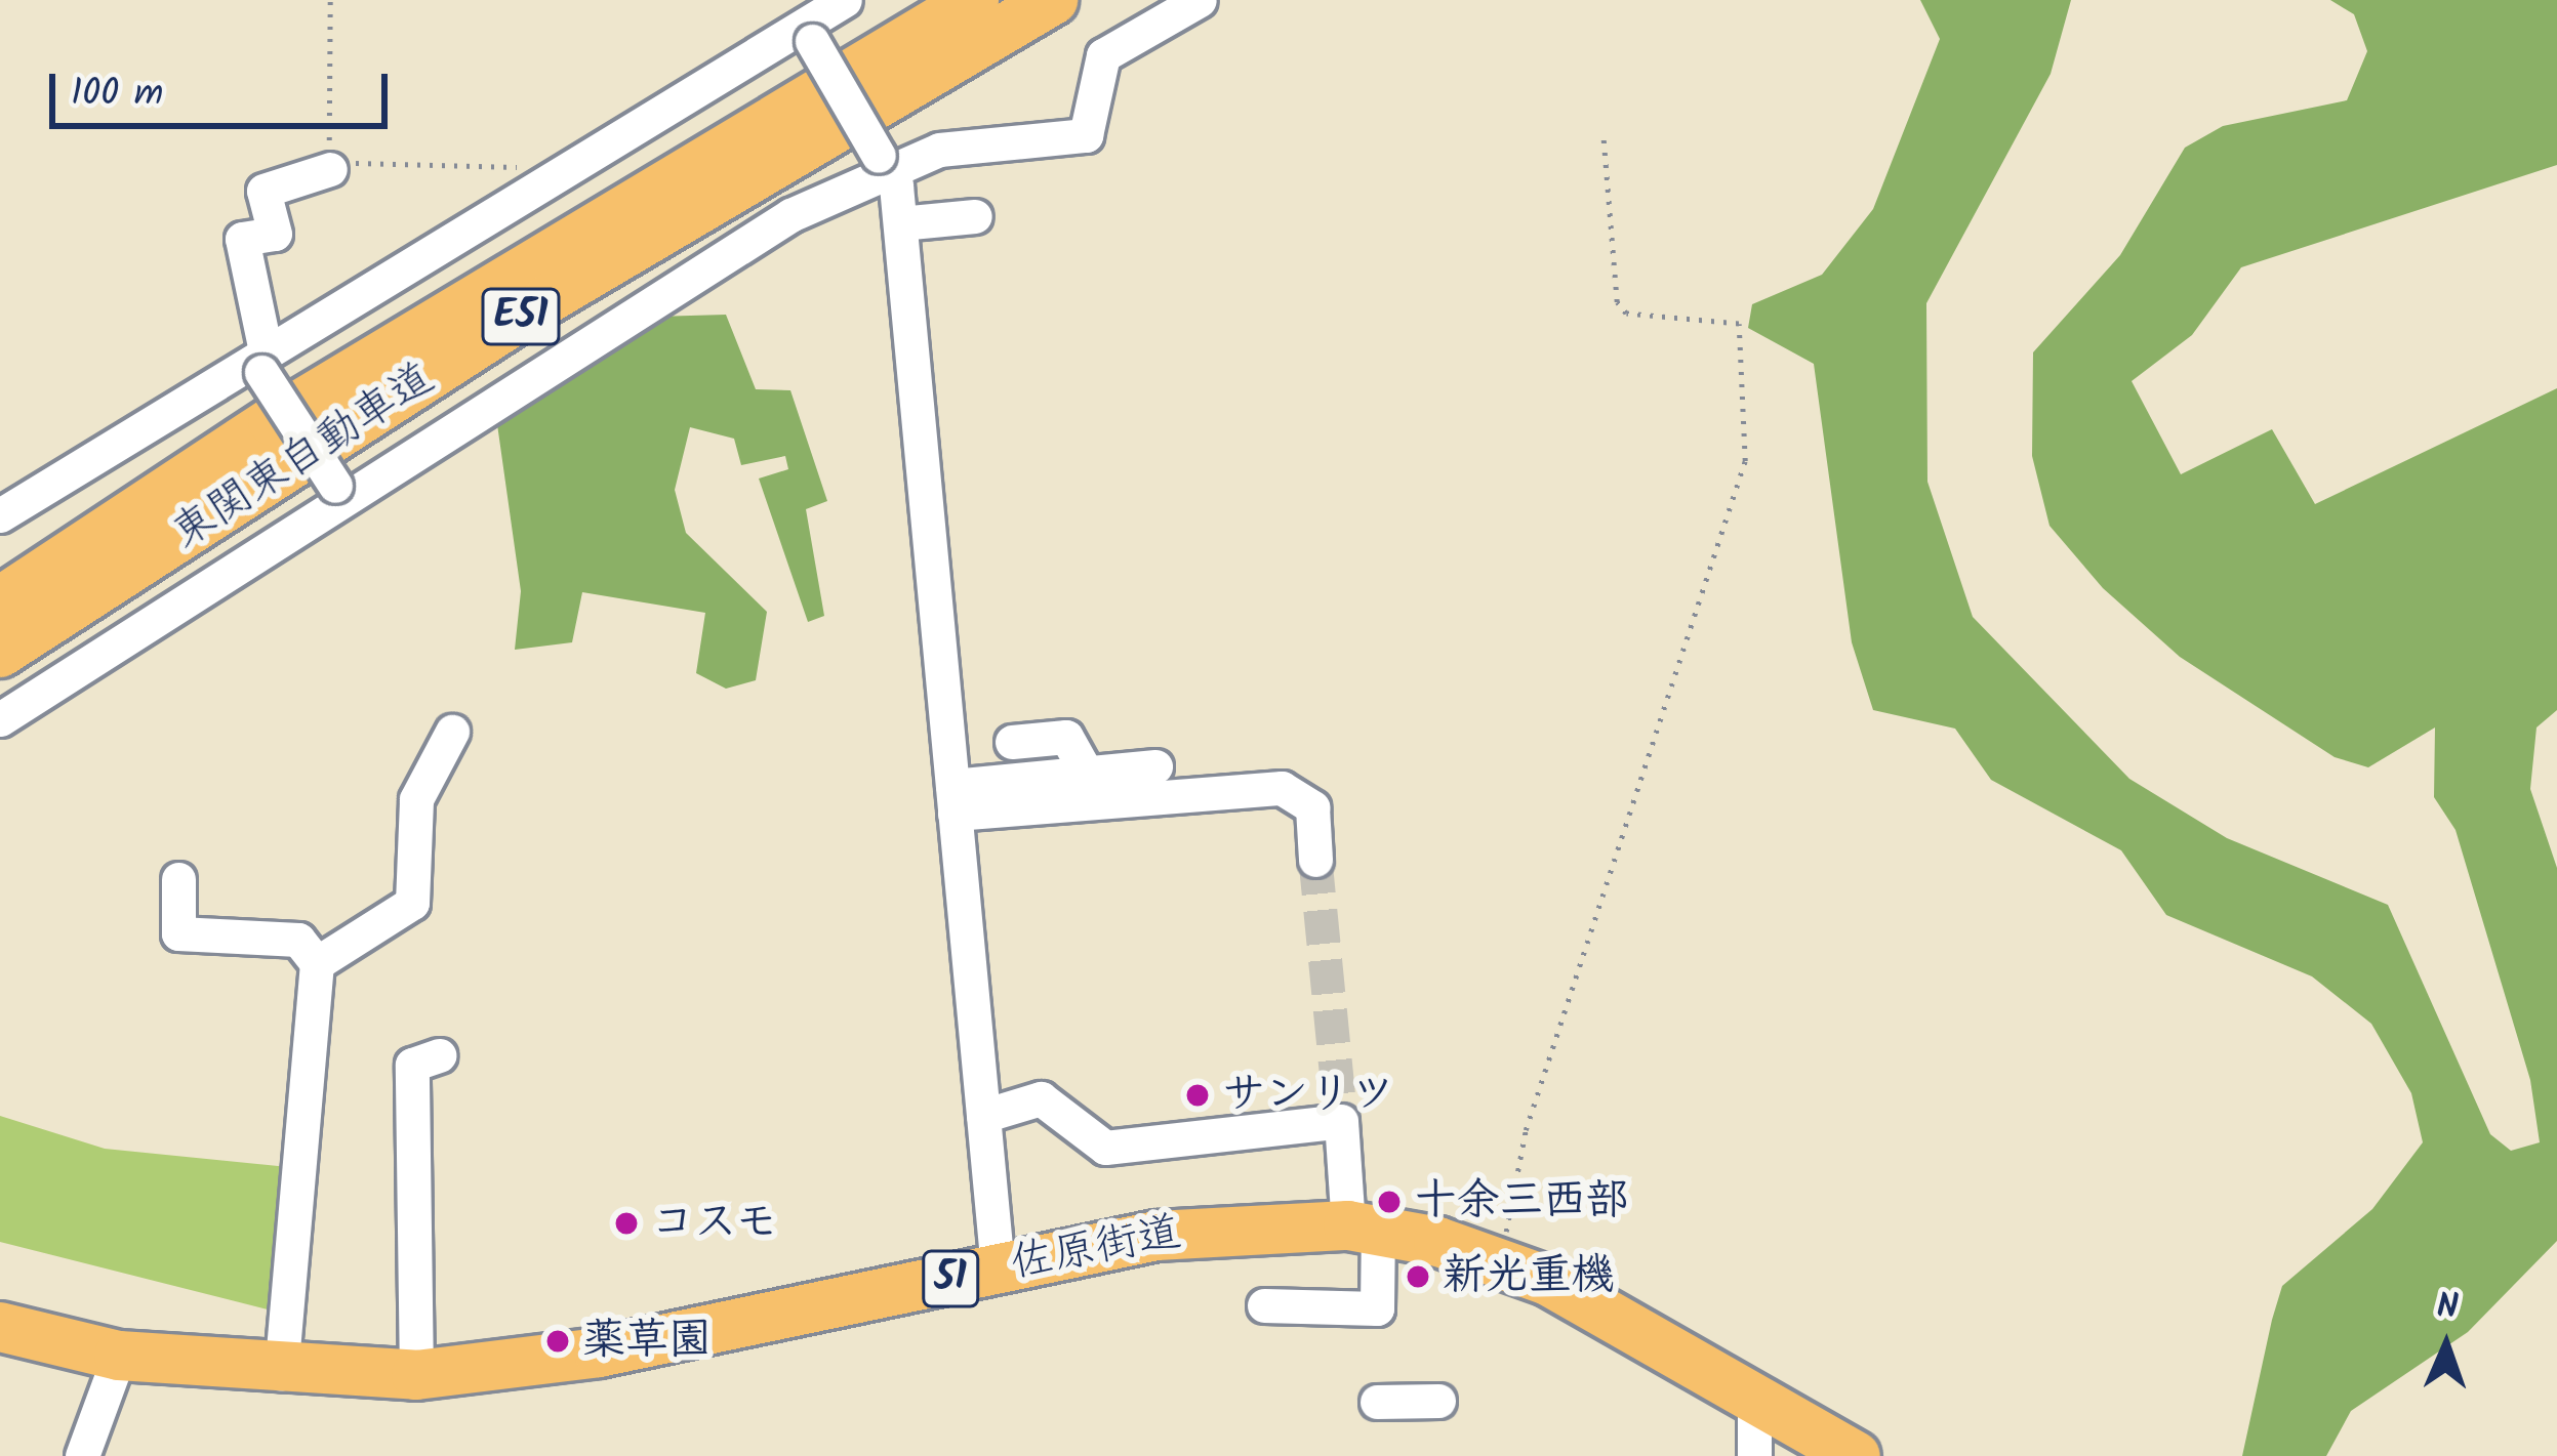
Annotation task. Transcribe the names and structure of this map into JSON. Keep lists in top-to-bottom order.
{
  "streets": {
    "highway": [
      "E51",
      "東関東自動車道",
      "佐原街道",
      "51"
    ]
  },
  "places": [
    "サンリツ",
    "十余三西部",
    "コスモ",
    "新光重機",
    "薬草園"
  ],
  "scale_bar": "100 m",
  "north": "top"
}
